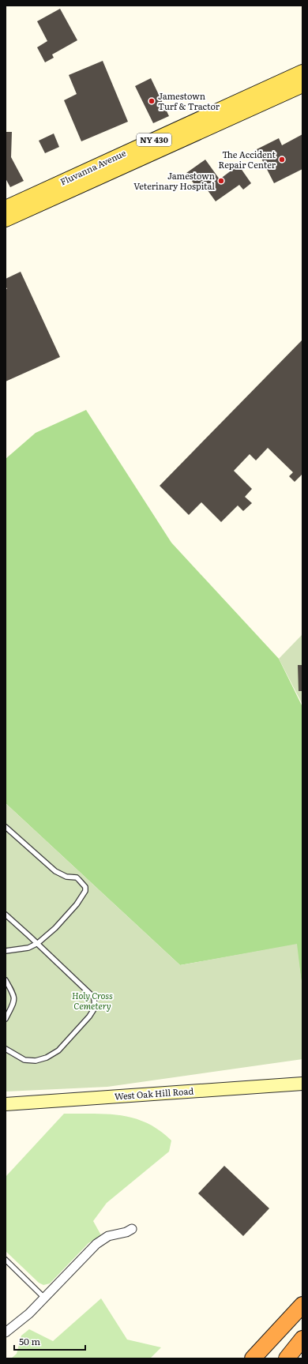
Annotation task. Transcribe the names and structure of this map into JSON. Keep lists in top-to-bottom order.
{
  "streets": {
    "main road": ["NY 430", "Fluvanna Avenue", "West Oak Hill Road"]
  },
  "parks": ["Holy Cross Cemetery"],
  "places": ["Jamestown Turf & Tractor", "The Accident Repair Center", "Jamestown Veterinary Hospital"],
  "scale_bar": "50 m"
}
